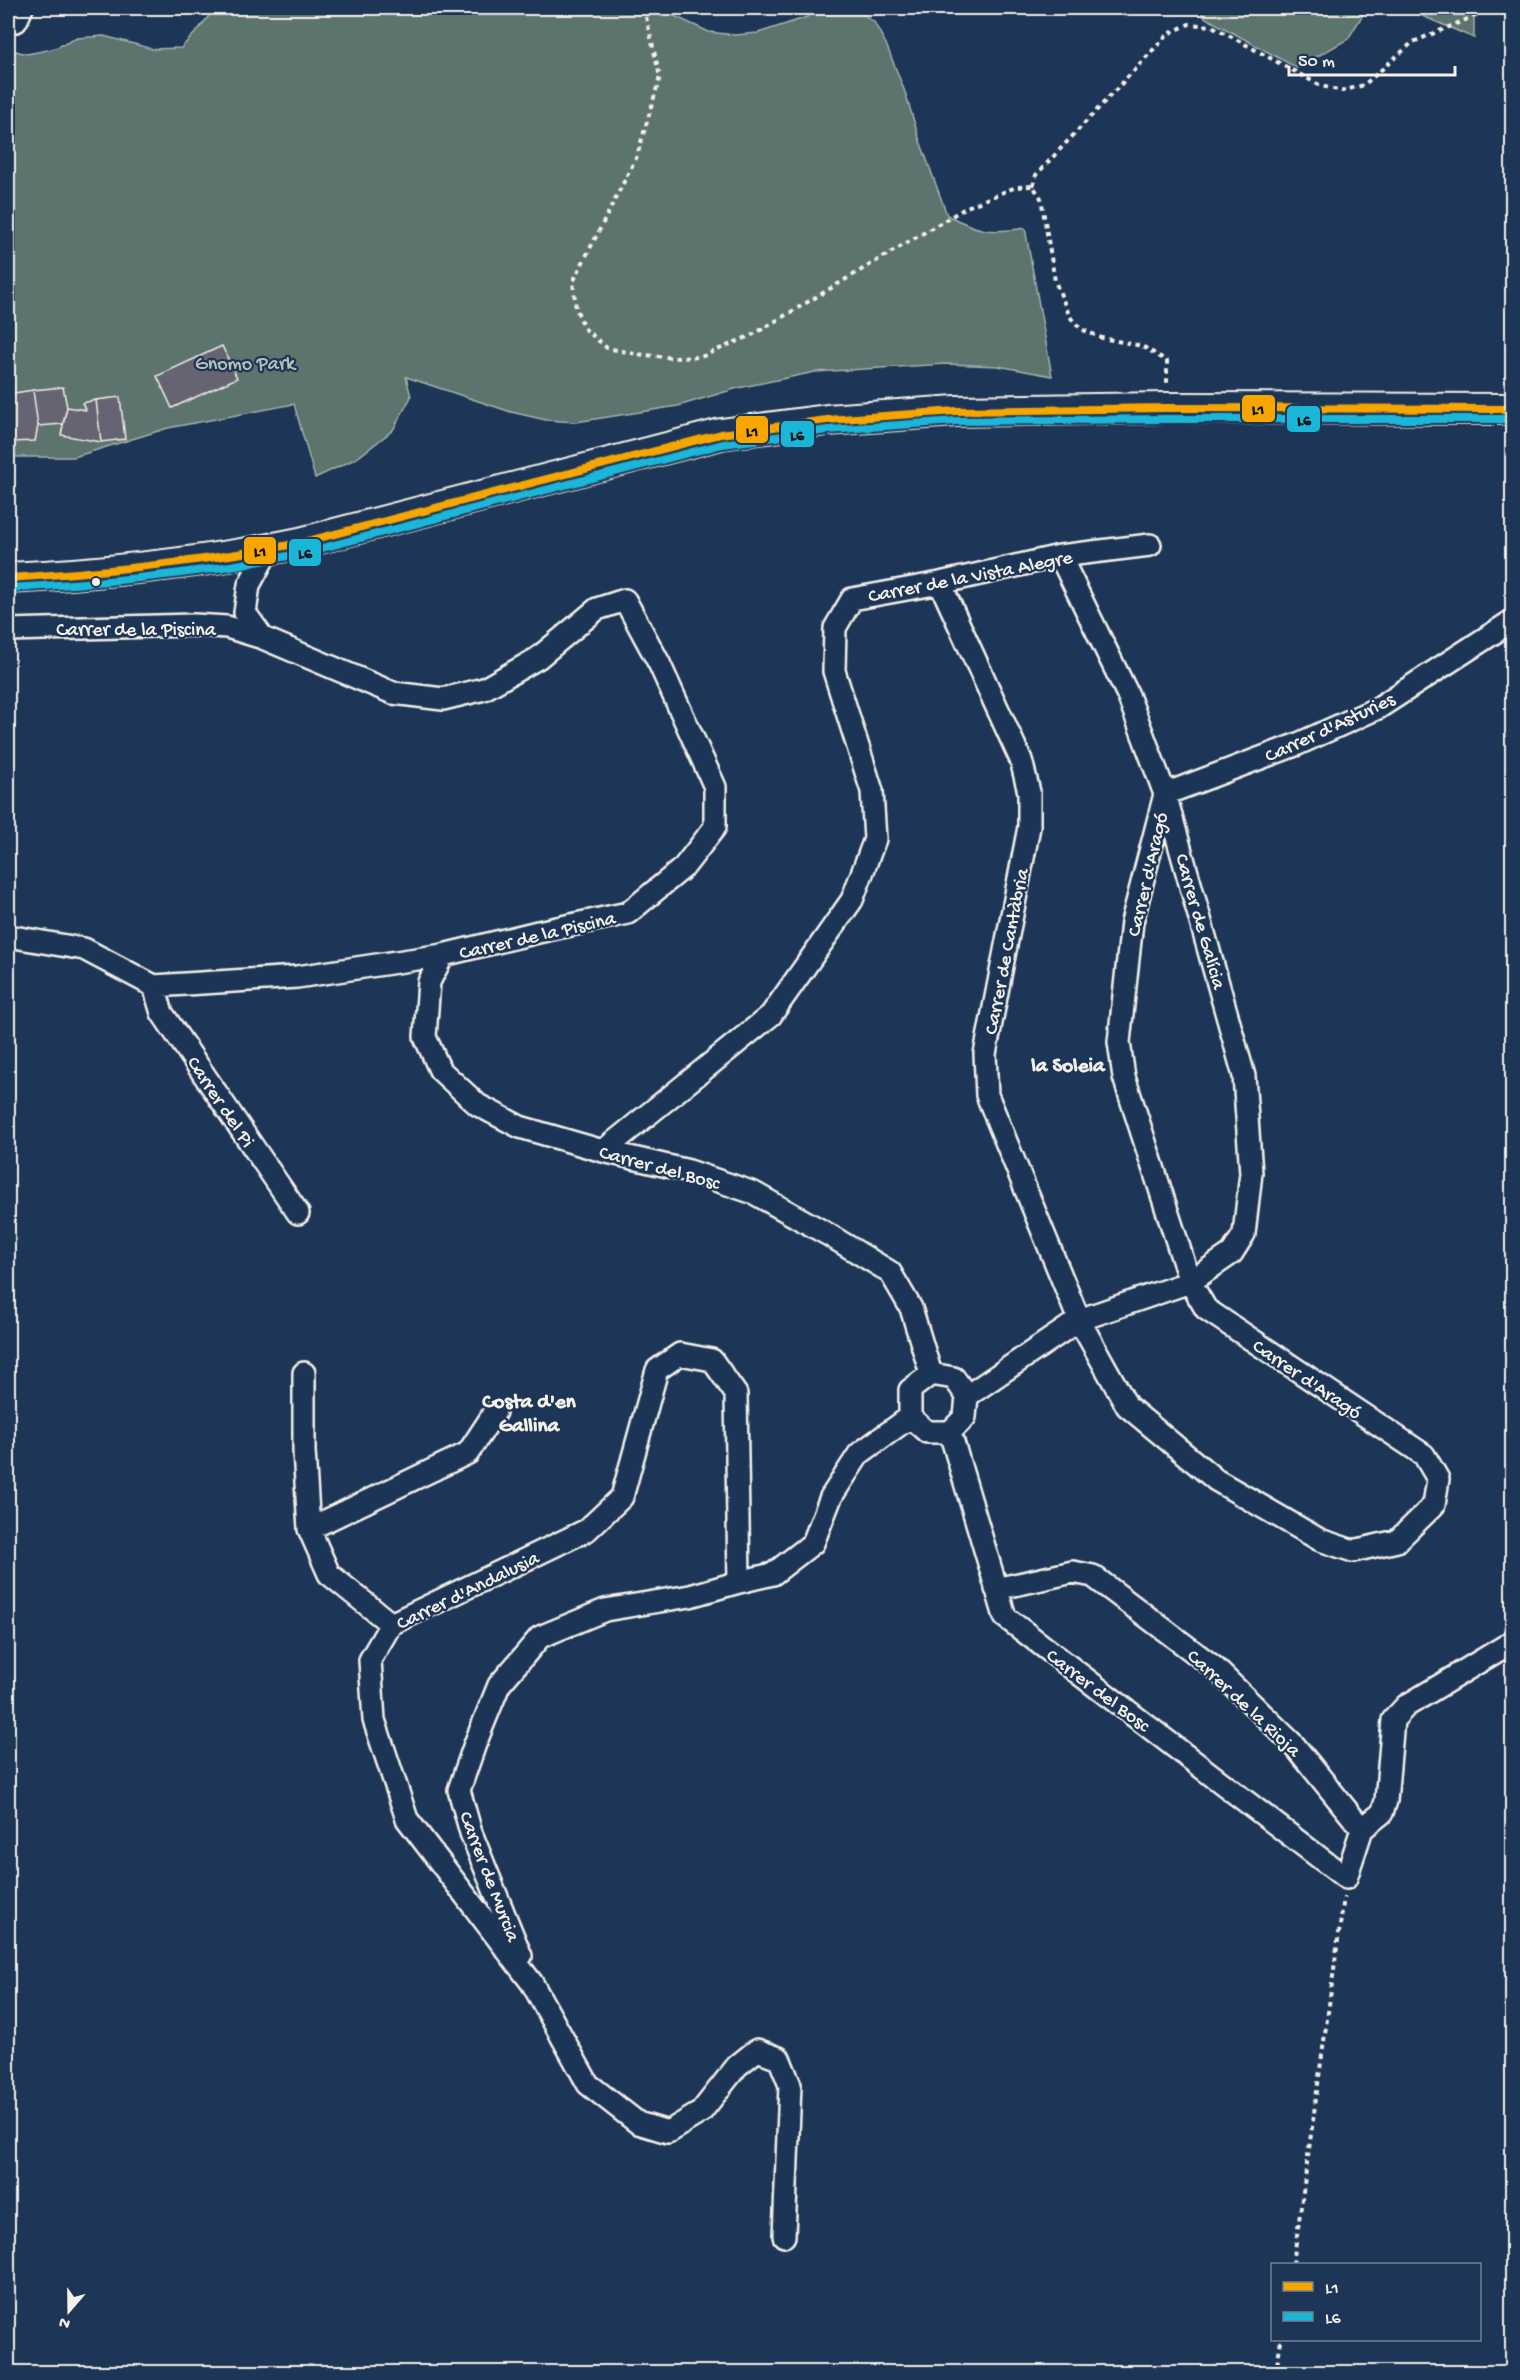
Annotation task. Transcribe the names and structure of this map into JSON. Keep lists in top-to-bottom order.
{
  "streets": {
    "street": [
      "Carrer de la Vista Alegre",
      "Carrer de la Piscina",
      "Carrer d'Asturies",
      "Carrer d'Aragó",
      "Carrer de Galícia",
      "Carrer de Cantàbria",
      "Carrer del Pi",
      "Carrer del Bosc",
      "Carrer d'Andalusia",
      "Carrer de la Rioja",
      "Carrer de Murcia"
    ]
  },
  "crossings": [
    ["Carrer de la Vista Alegre", "Carrer de Galícia"],
    ["Carrer de la Vista Alegre", "Carrer de Cantàbria"],
    ["Carrer de la Vista Alegre", "Carrer del Bosc"],
    ["Carrer de la Piscina", "Carrer del Pi"],
    ["Carrer de la Piscina", "Carrer del Bosc"],
    ["Carrer d'Asturies", "Carrer d'Aragó"],
    ["Carrer d'Asturies", "Carrer de Galícia"],
    ["Carrer d'Aragó", "Carrer de Galícia"],
    ["Carrer d'Aragó", "Carrer de Cantàbria"],
    ["Carrer de Galícia", "Carrer de Cantàbria"],
    ["Carrer de Galícia", "Carrer del Bosc"],
    ["Carrer del Bosc", "Carrer de la Rioja"],
    ["Carrer d'Andalusia", "Carrer de Murcia"]
  ],
  "districts": ["la Soleia", "Costa d'en Gallina"],
  "parks": ["Gnomo Park"],
  "lines": ["transit line L1", "transit line L6"],
  "legend": ["L1", "L6"],
  "scale_bar": "50 m",
  "north": "bottom"
}
